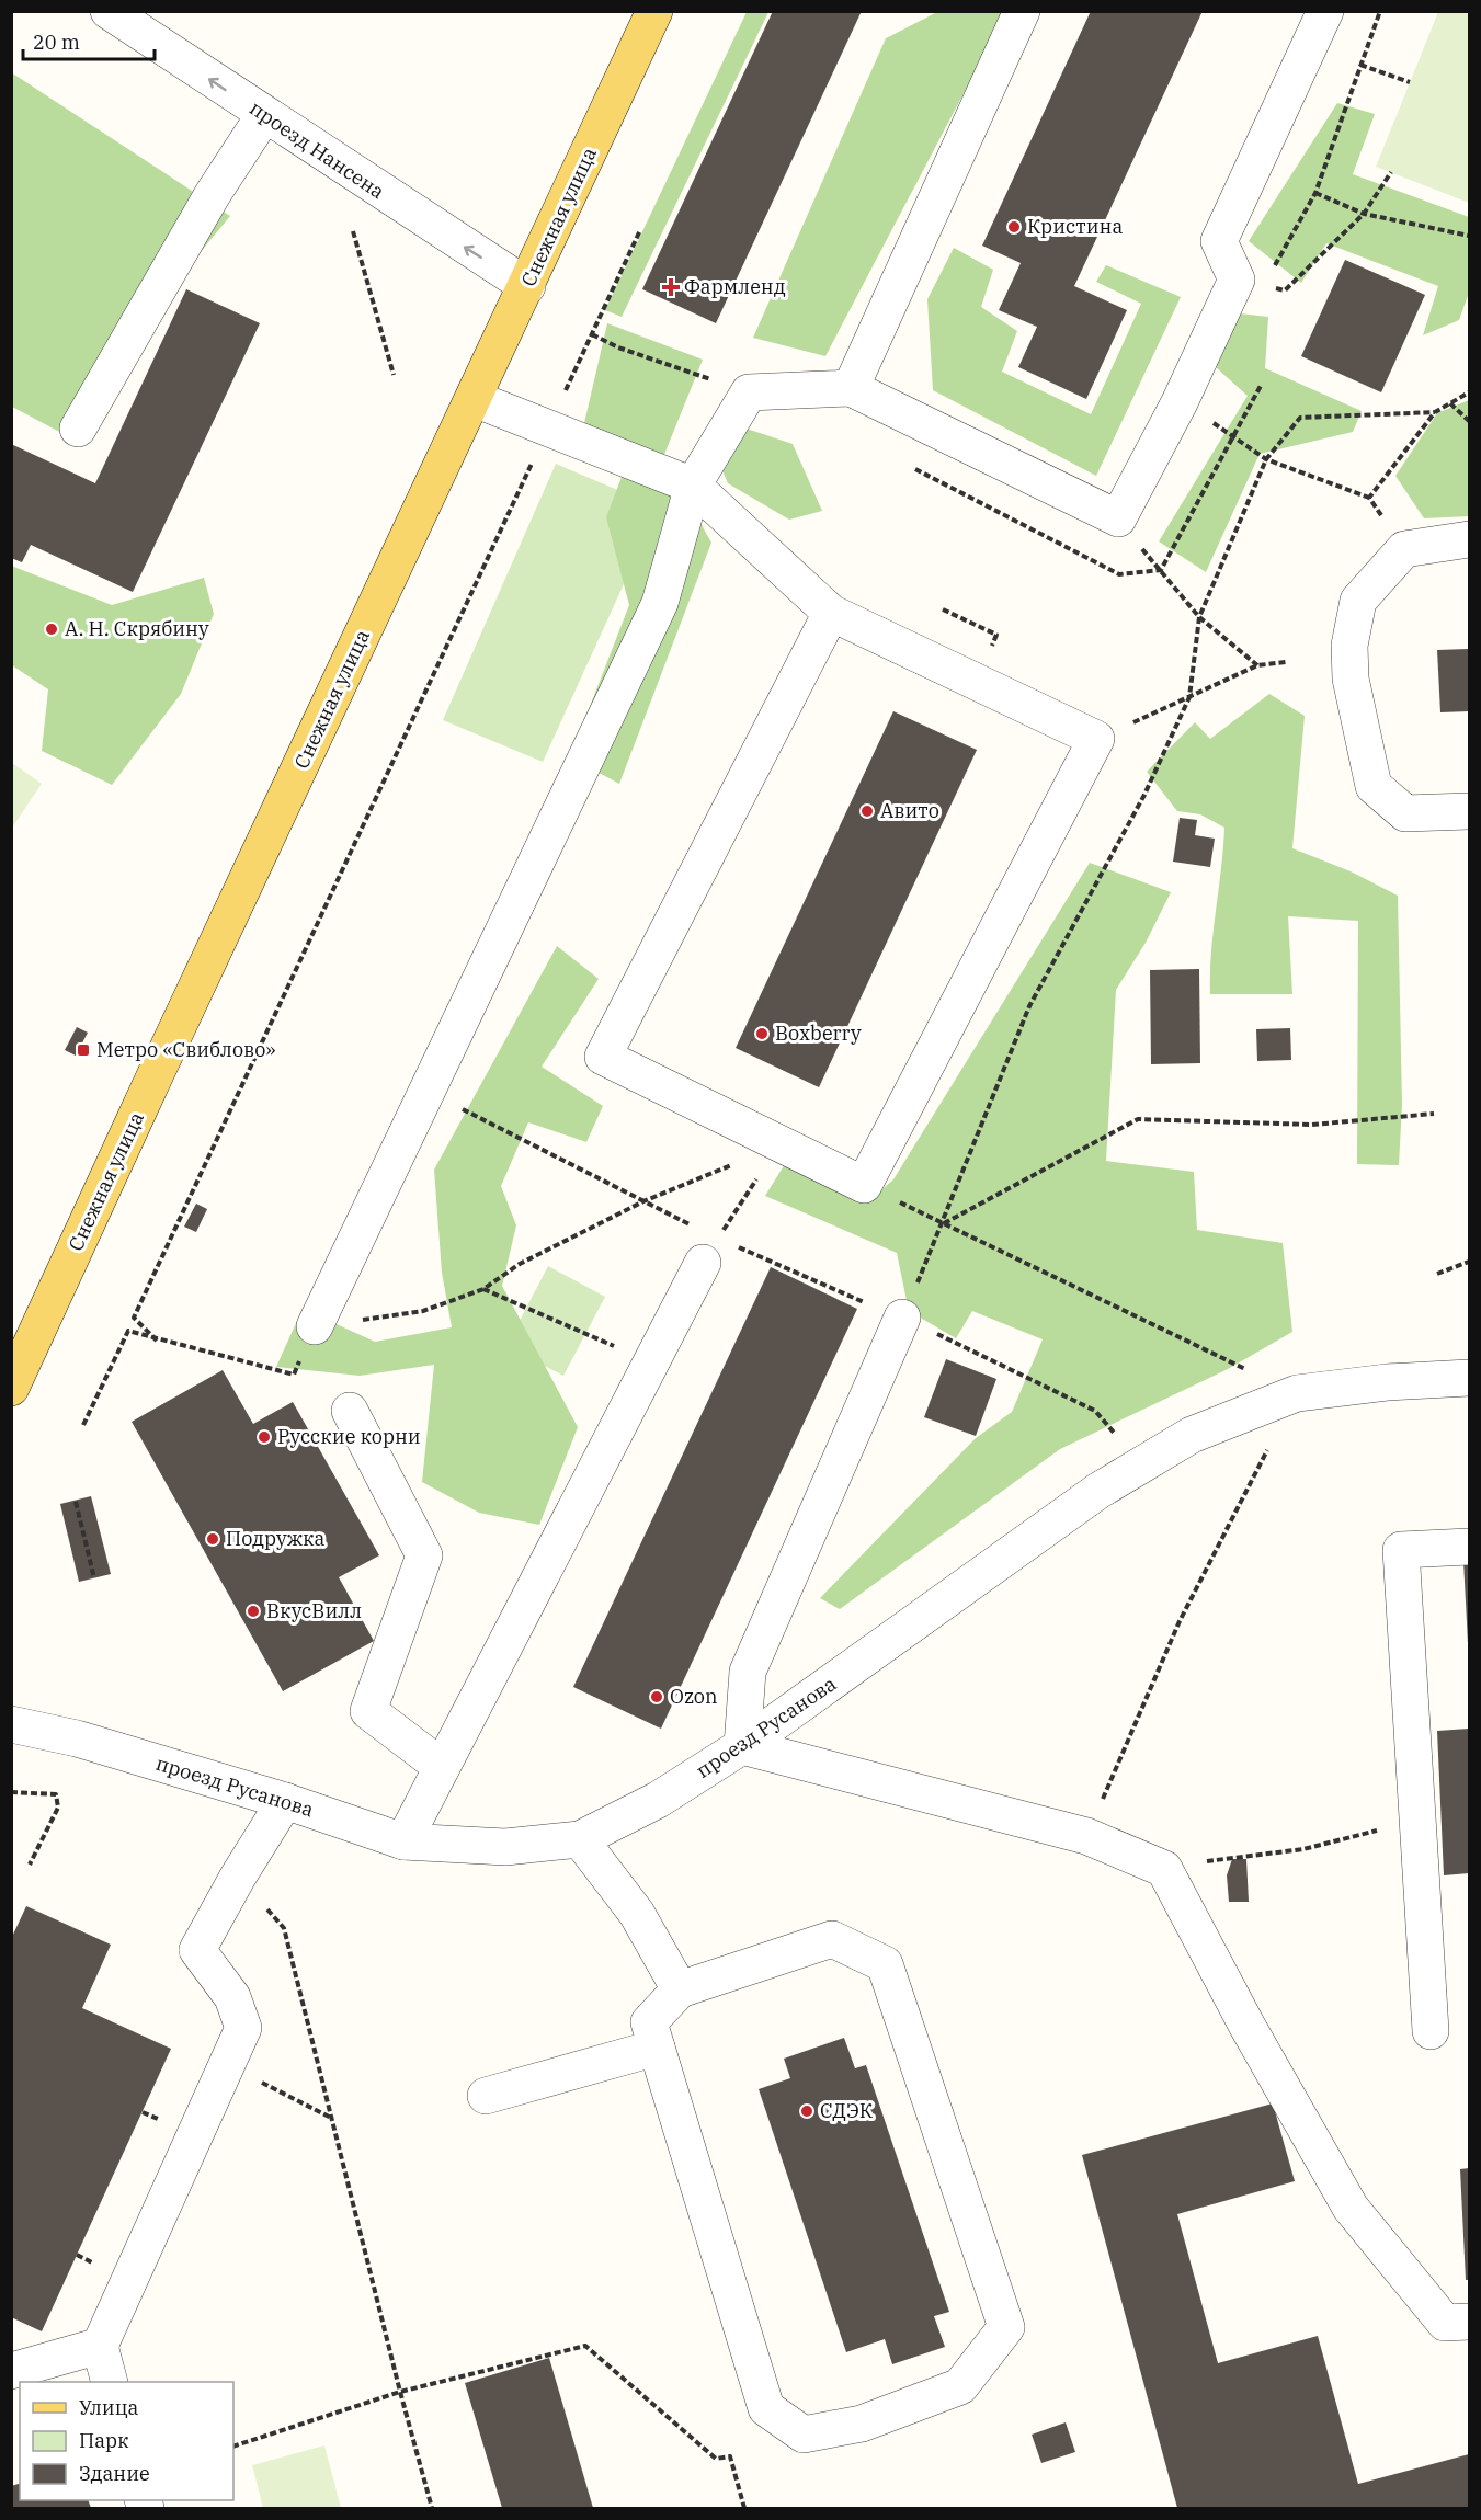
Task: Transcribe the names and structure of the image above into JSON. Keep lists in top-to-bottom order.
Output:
{
  "streets": {
    "main road": ["Снежная улица"],
    "street": ["проезд Нансена", "проезд Русанова"]
  },
  "crossings": [
    ["проезд Нансена", "Снежная улица"]
  ],
  "one_way": ["проезд Нансена"],
  "places": {
    "other": [
      "Кристина",
      "А. Н. Скрябину",
      "Авито",
      "Boxberry",
      "Русские корни",
      "Подружка",
      "ВкусВилл",
      "Ozon",
      "СДЭК"
    ],
    "health": ["Фармленд"],
    "transit": ["Метро «Свиблово»"]
  },
  "legend": ["Улица", "Парк", "Здание"],
  "scale_bar": "20 m"
}
